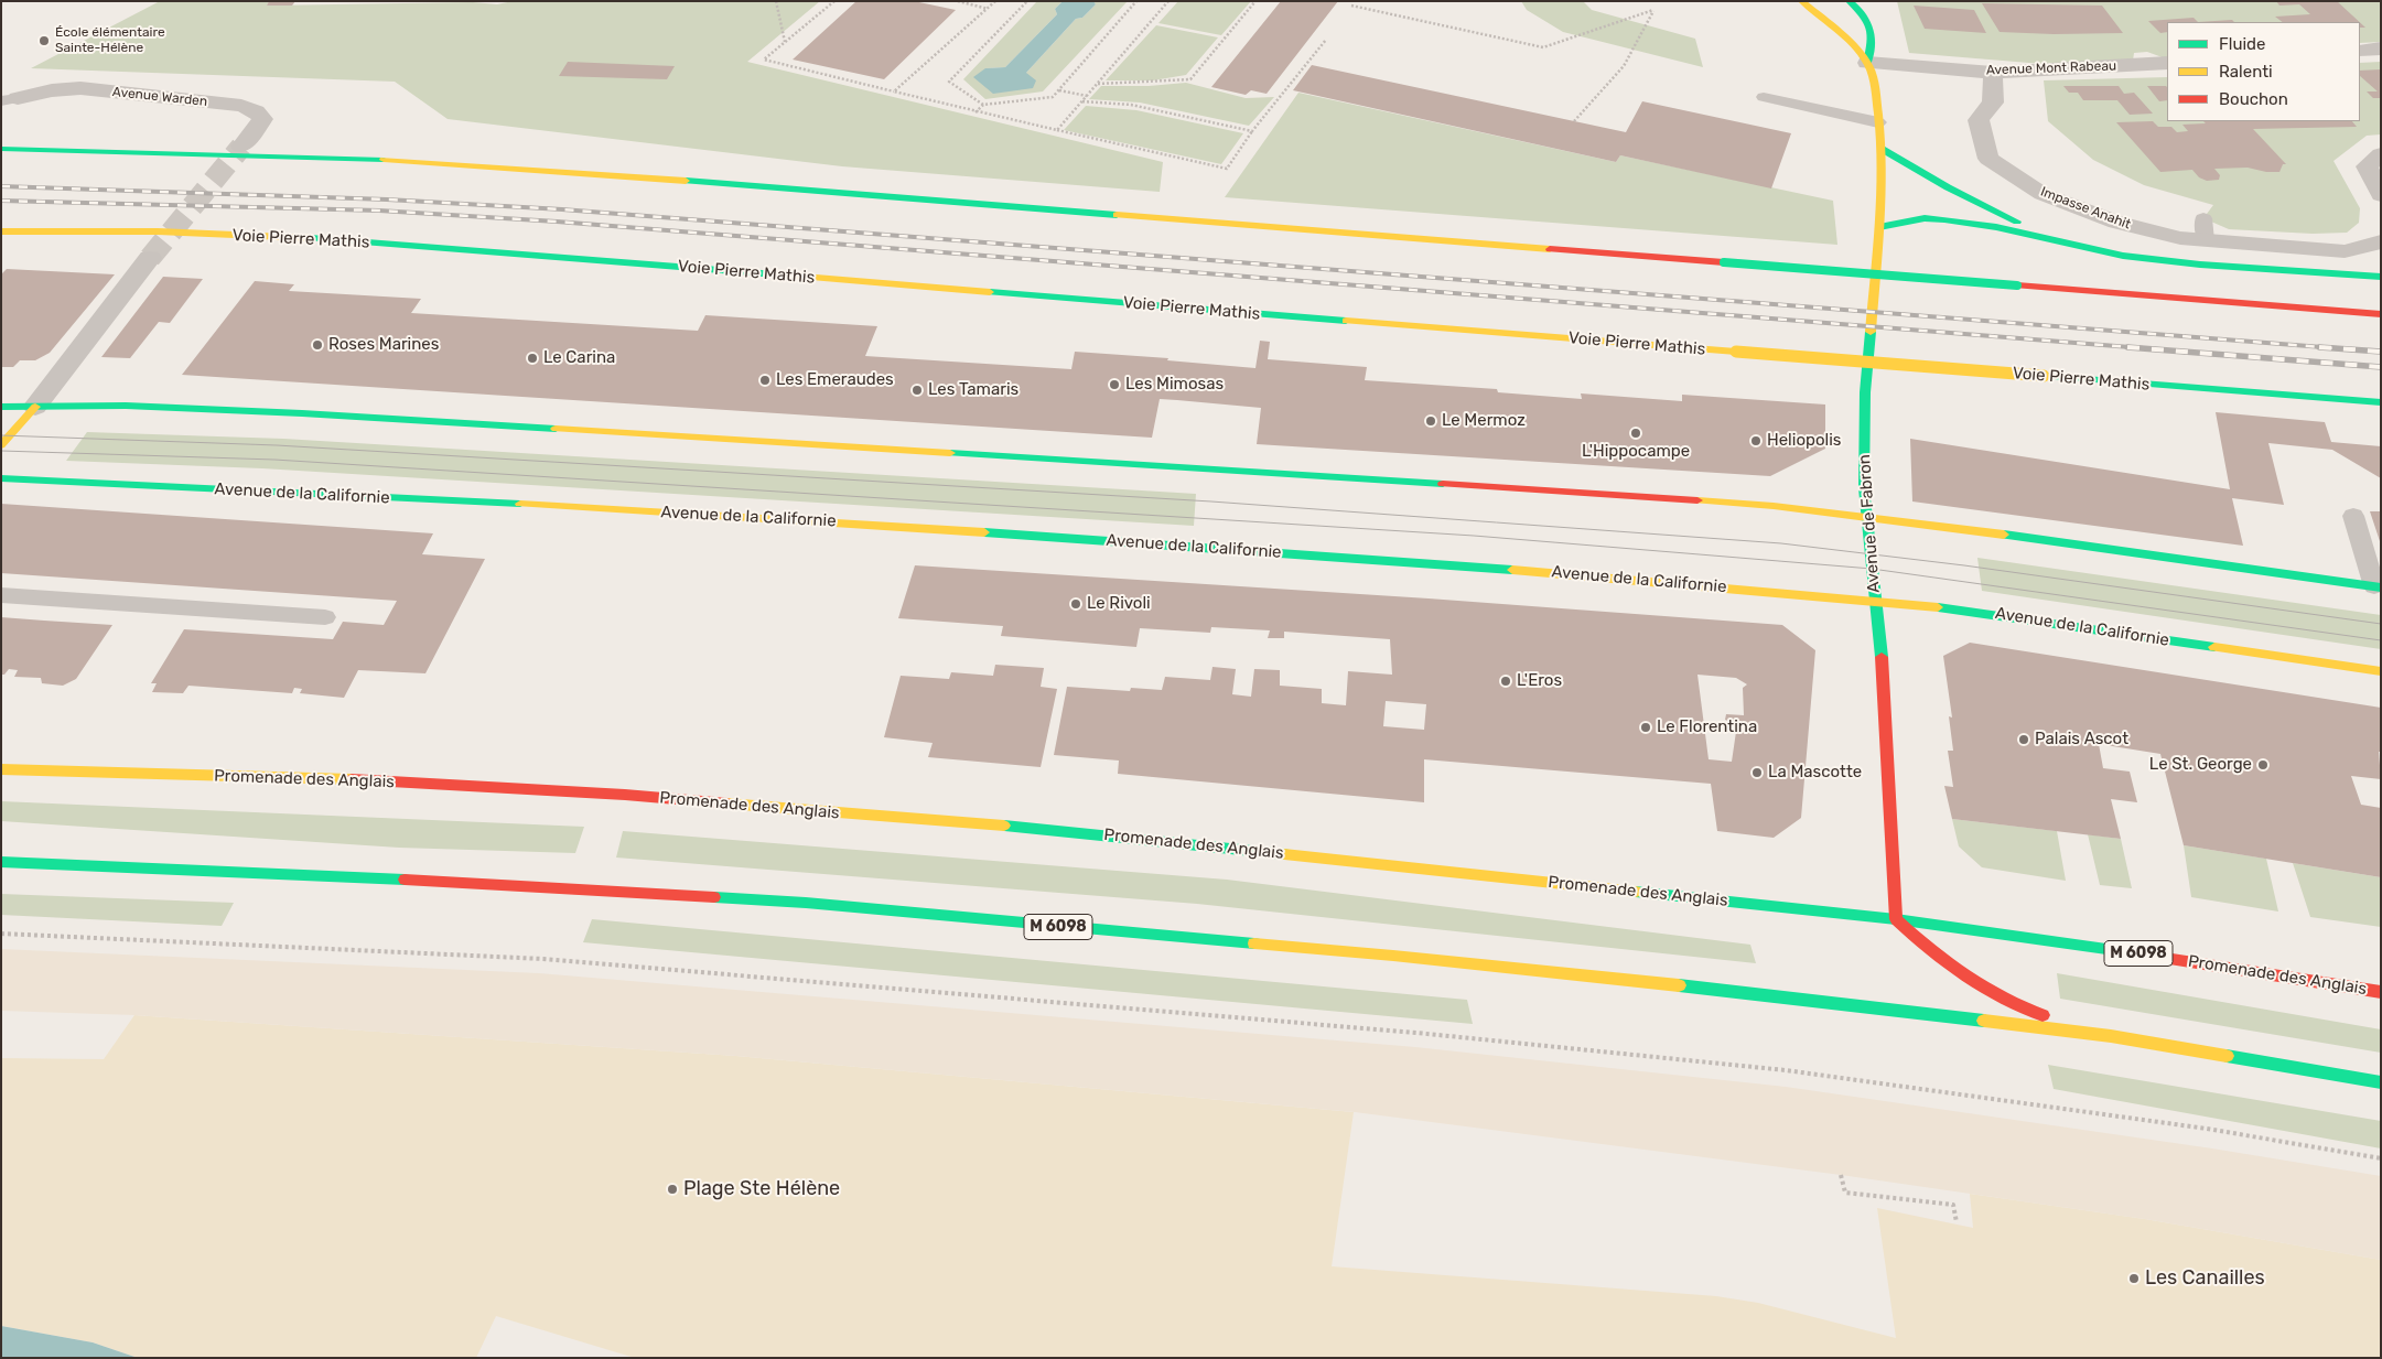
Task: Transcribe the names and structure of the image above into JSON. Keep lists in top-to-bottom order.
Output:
{
  "streets": {
    "main road": [
      "Voie Pierre Mathis",
      "Avenue de la Californie",
      "Avenue de Fabron",
      "Promenade des Anglais",
      "M 6098"
    ],
    "street": ["Avenue Mont Rabeau", "Avenue Warden", "Impasse Anahit"]
  },
  "crossings": [
    ["Avenue Mont Rabeau", "Impasse Anahit"],
    ["Avenue Mont Rabeau", "Avenue de Fabron"],
    ["Avenue de la Californie", "Avenue de Fabron"],
    ["Avenue de Fabron", "Promenade des Anglais"]
  ],
  "places": [
    "École élémentaire Sainte-Hélène",
    "Roses Marines",
    "Le Carina",
    "Les Emeraudes",
    "Les Mimosas",
    "Les Tamaris",
    "Le Mermoz",
    "L'Hippocampe",
    "Heliopolis",
    "Le Rivoli",
    "L'Eros",
    "Le Florentina",
    "Palais Ascot",
    "Le St. George",
    "La Mascotte",
    "Plage Ste Hélène",
    "Les Canailles"
  ],
  "legend": ["Fluide", "Ralenti", "Bouchon"]
}
